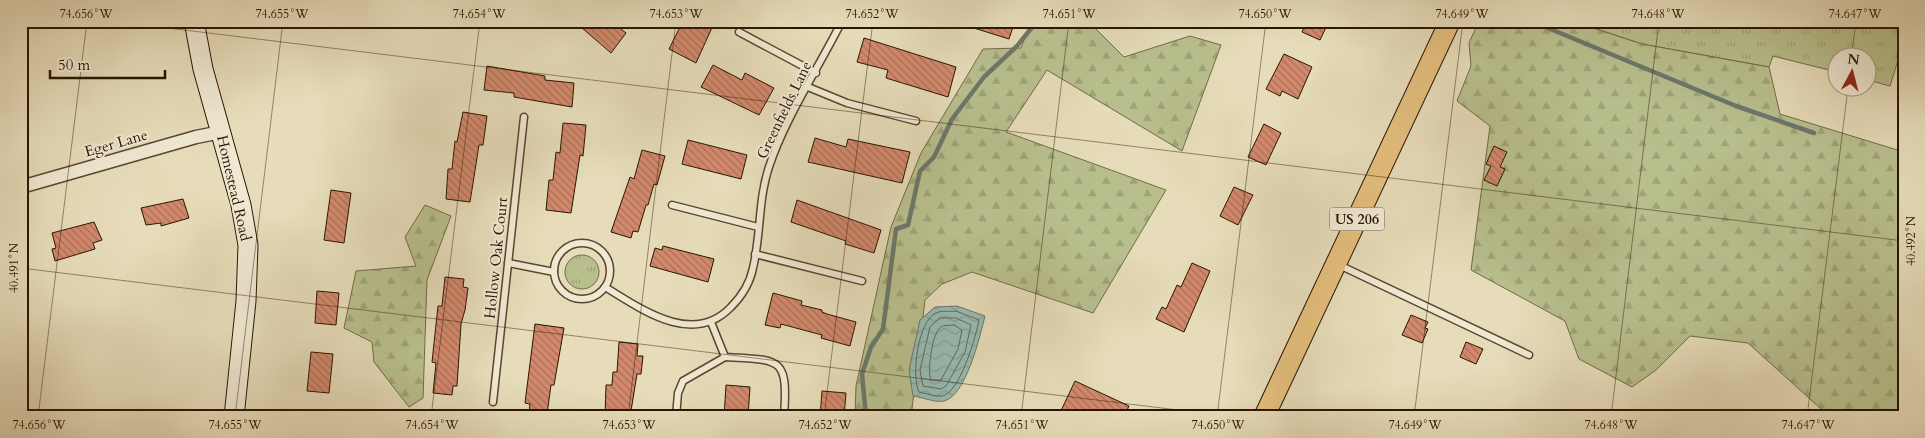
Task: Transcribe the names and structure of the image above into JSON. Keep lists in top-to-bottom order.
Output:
{
  "streets": {
    "main road": ["US 206"],
    "street": ["Eger Lane", "Homestead Road"],
    "lane": ["Greenfields Lane", "Hollow Oak Court"]
  },
  "crossings": [
    ["Eger Lane", "Homestead Road"]
  ],
  "scale_bar": "50 m",
  "north": "top",
  "coordinates": [
    "74.656°W",
    "74.655°W",
    "74.654°W",
    "74.653°W",
    "74.652°W",
    "74.651°W",
    "74.650°W",
    "74.649°W",
    "74.648°W",
    "74.647°W",
    "40.492°N",
    "40.491°N"
  ]
}
